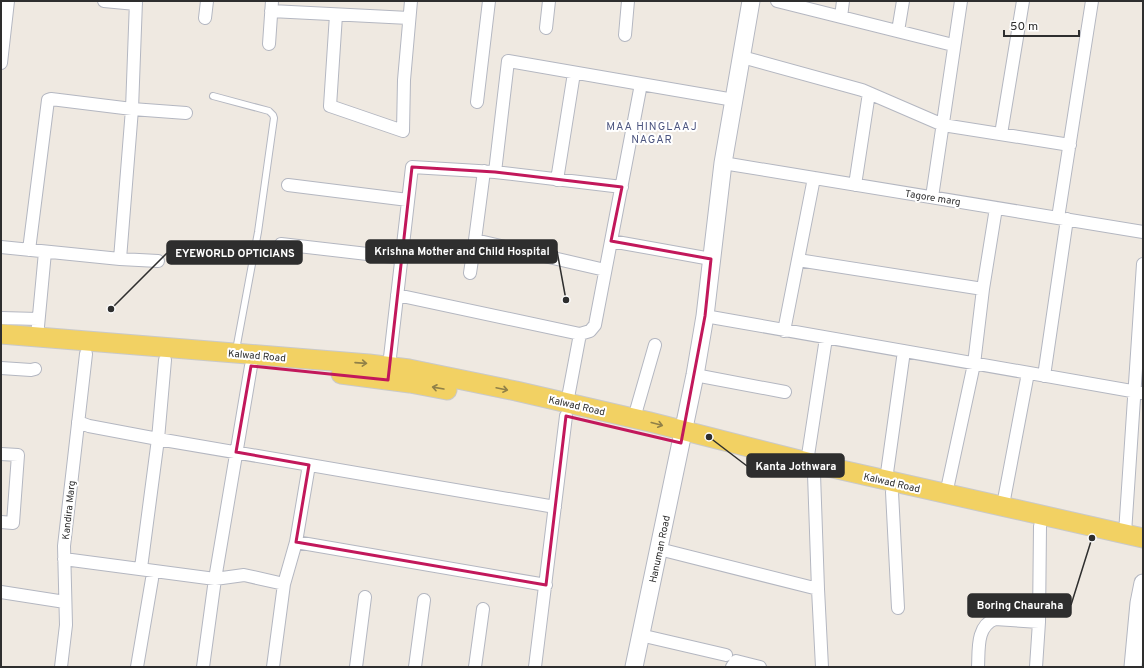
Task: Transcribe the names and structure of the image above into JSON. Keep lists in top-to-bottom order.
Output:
{
  "streets": {
    "main road": ["Kalwad Road"],
    "street": ["Tagore marg", "Kandira Marg", "Hanuman Road"]
  },
  "crossings": [
    ["Tagore marg", "Hanuman Road"],
    ["Kalwad Road", "Kandira Marg"],
    ["Kalwad Road", "Hanuman Road"]
  ],
  "districts": ["MAA HINGLAAJ NAGAR"],
  "places": [
    "Krishna Mother and Child Hospital",
    "EYEWORLD OPTICIANS",
    "Kanta Jothwara",
    "Boring Chauraha"
  ],
  "scale_bar": "50 m"
}
